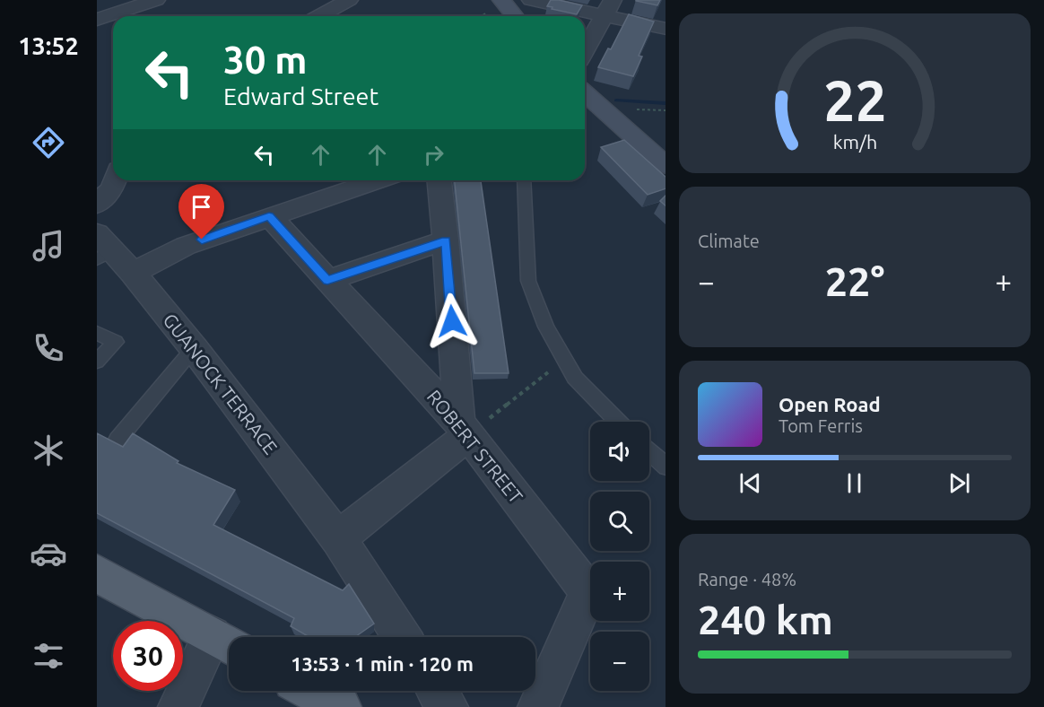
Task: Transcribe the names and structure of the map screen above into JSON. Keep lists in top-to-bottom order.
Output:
{
  "streets": {
    "street": ["GUANOCK TERRACE", "ROBERT STREET"]
  },
  "page": {
    "tabs": "13:52",
    "turn": ["30 m", "Edward Street"],
    "tile": [
      "Climate",
      ["Range · 48%", "240 km"]
    ],
    "heat": ["−", "22°", "+"],
    "song": ["Open Road", "Tom Ferris"],
    "map_buttons": ["+", "−"],
    "limit": "30",
    "trip": "13:53 · 1 min · 120 m",
    "gauge": ["22", "km/h"]
  }
}
